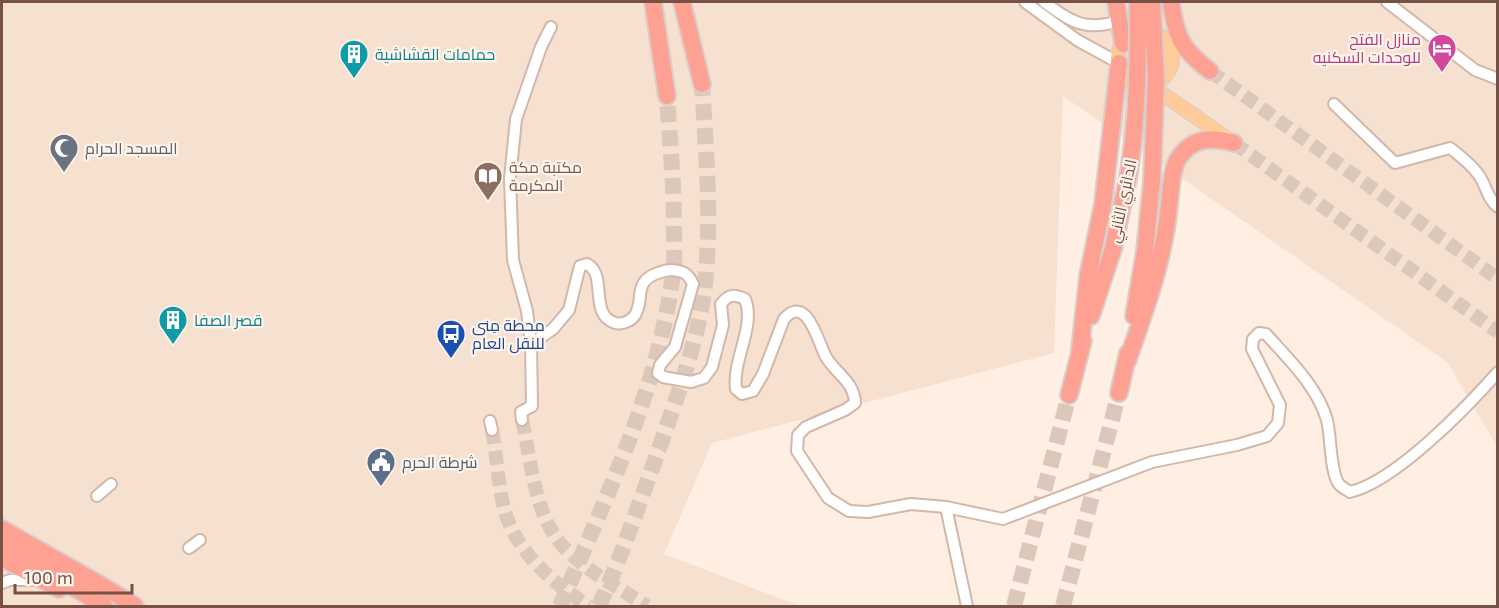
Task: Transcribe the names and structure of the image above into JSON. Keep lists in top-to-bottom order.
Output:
{
  "streets": {
    "highway": ["الدائري الثاني"]
  },
  "places": {
    "hotel": ["منازل الفتح للوحدات السكنيه"],
    "building": ["حمامات القشاشية", "قصر الصفا"],
    "mosque": ["المسجد الحرام"],
    "library": ["مكتبة مكة المكرمة"],
    "bus stop": ["محطة مِنى للنقل العام"],
    "public building": ["شرطة الحرم"]
  },
  "scale_bar": "100 m"
}
